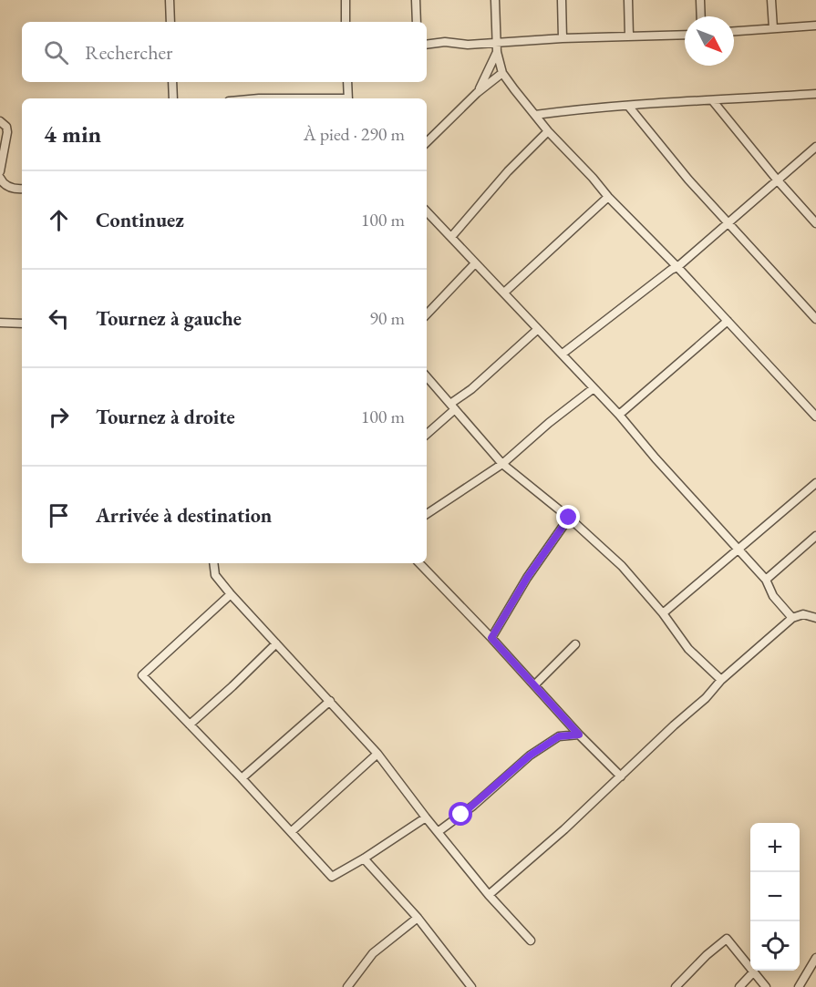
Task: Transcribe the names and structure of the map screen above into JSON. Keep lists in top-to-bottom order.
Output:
{
  "north": "bottom right",
  "page": {
    "search": "Rechercher",
    "heading": ["4 min", "À pied · 290 m"],
    "list": [
      ["Continuez", "100 m"],
      ["Tournez à gauche", "90 m"],
      ["Tournez à droite", "100 m"],
      "Arrivée à destination"
    ],
    "map_buttons": ["+", "−"]
  }
}
